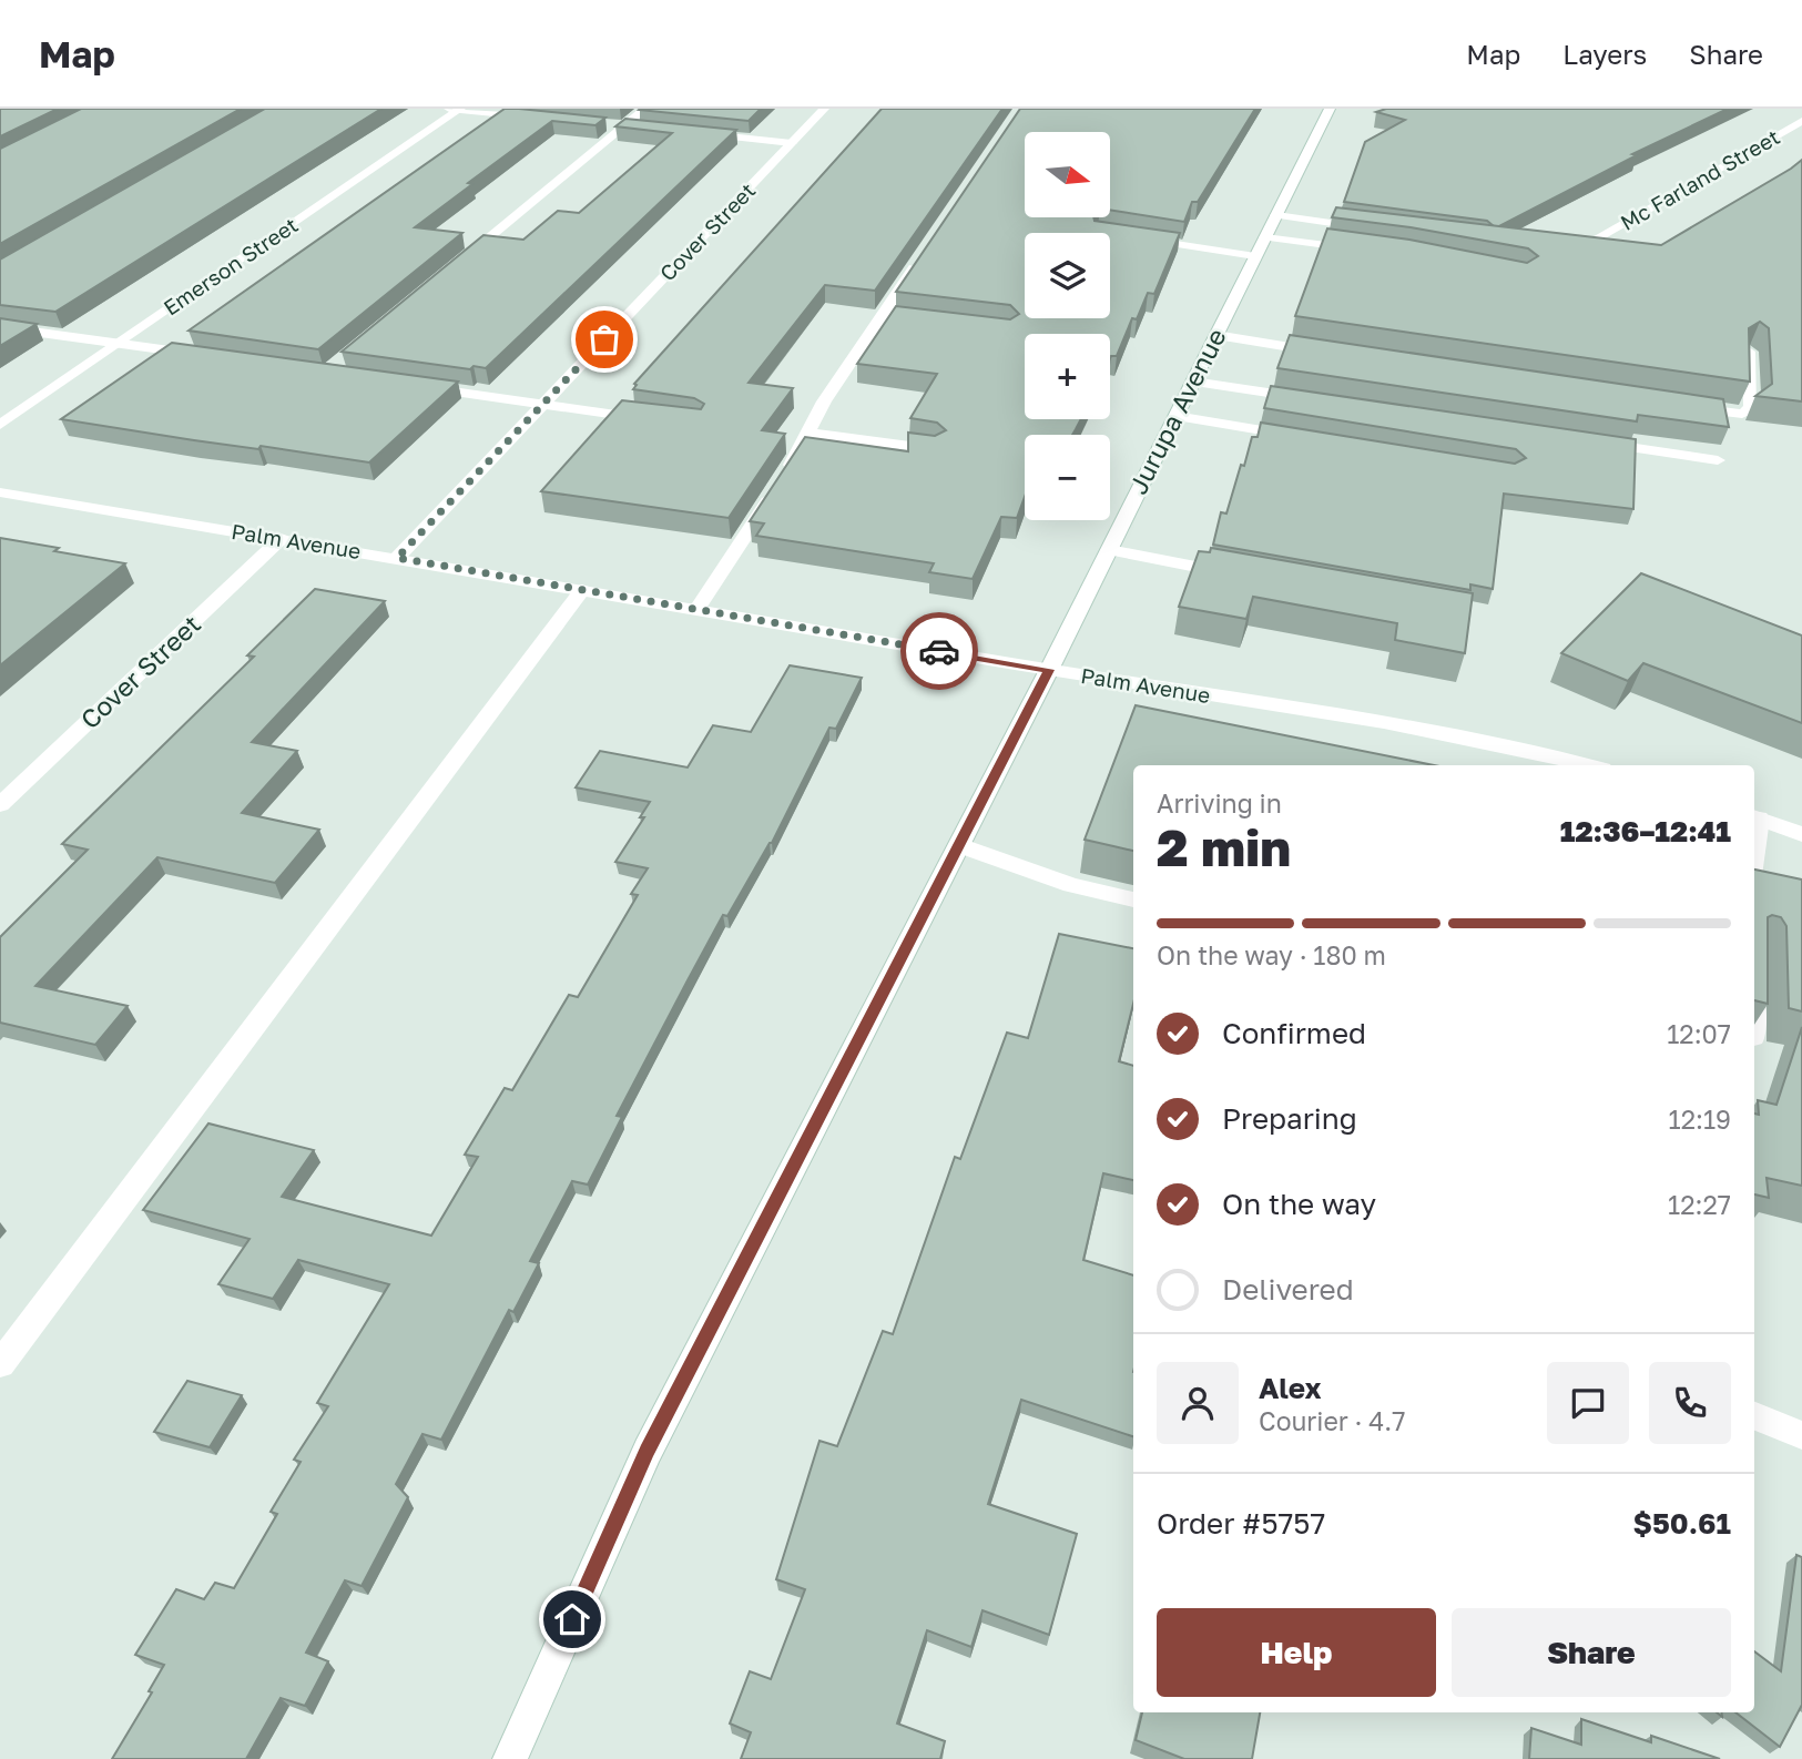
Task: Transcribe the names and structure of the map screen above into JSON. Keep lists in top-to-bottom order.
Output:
{
  "streets": {
    "street": [
      "Mc Farland Street",
      "Cover Street",
      "Emerson Street",
      "Jurupa Avenue",
      "Palm Avenue"
    ]
  },
  "crossings": [
    ["Cover Street", "Palm Avenue"],
    ["Jurupa Avenue", "Palm Avenue"]
  ],
  "north": "right",
  "page": {
    "header": "Map",
    "nav": ["Map", "Layers", "Share"],
    "map_buttons": ["+", "−"],
    "heading": ["2 min", "Arriving in", "12:36–12:41"],
    "panel": [
      "Alex",
      "Courier · 4.7",
      "Order #5757",
      "$50.61"
    ],
    "bar": "On the way · 180 m",
    "list": [
      ["Confirmed", "12:07"],
      ["Preparing", "12:19"],
      ["On the way", "12:27"],
      "Delivered"
    ],
    "buttons": ["Help", "Share"]
  }
}
